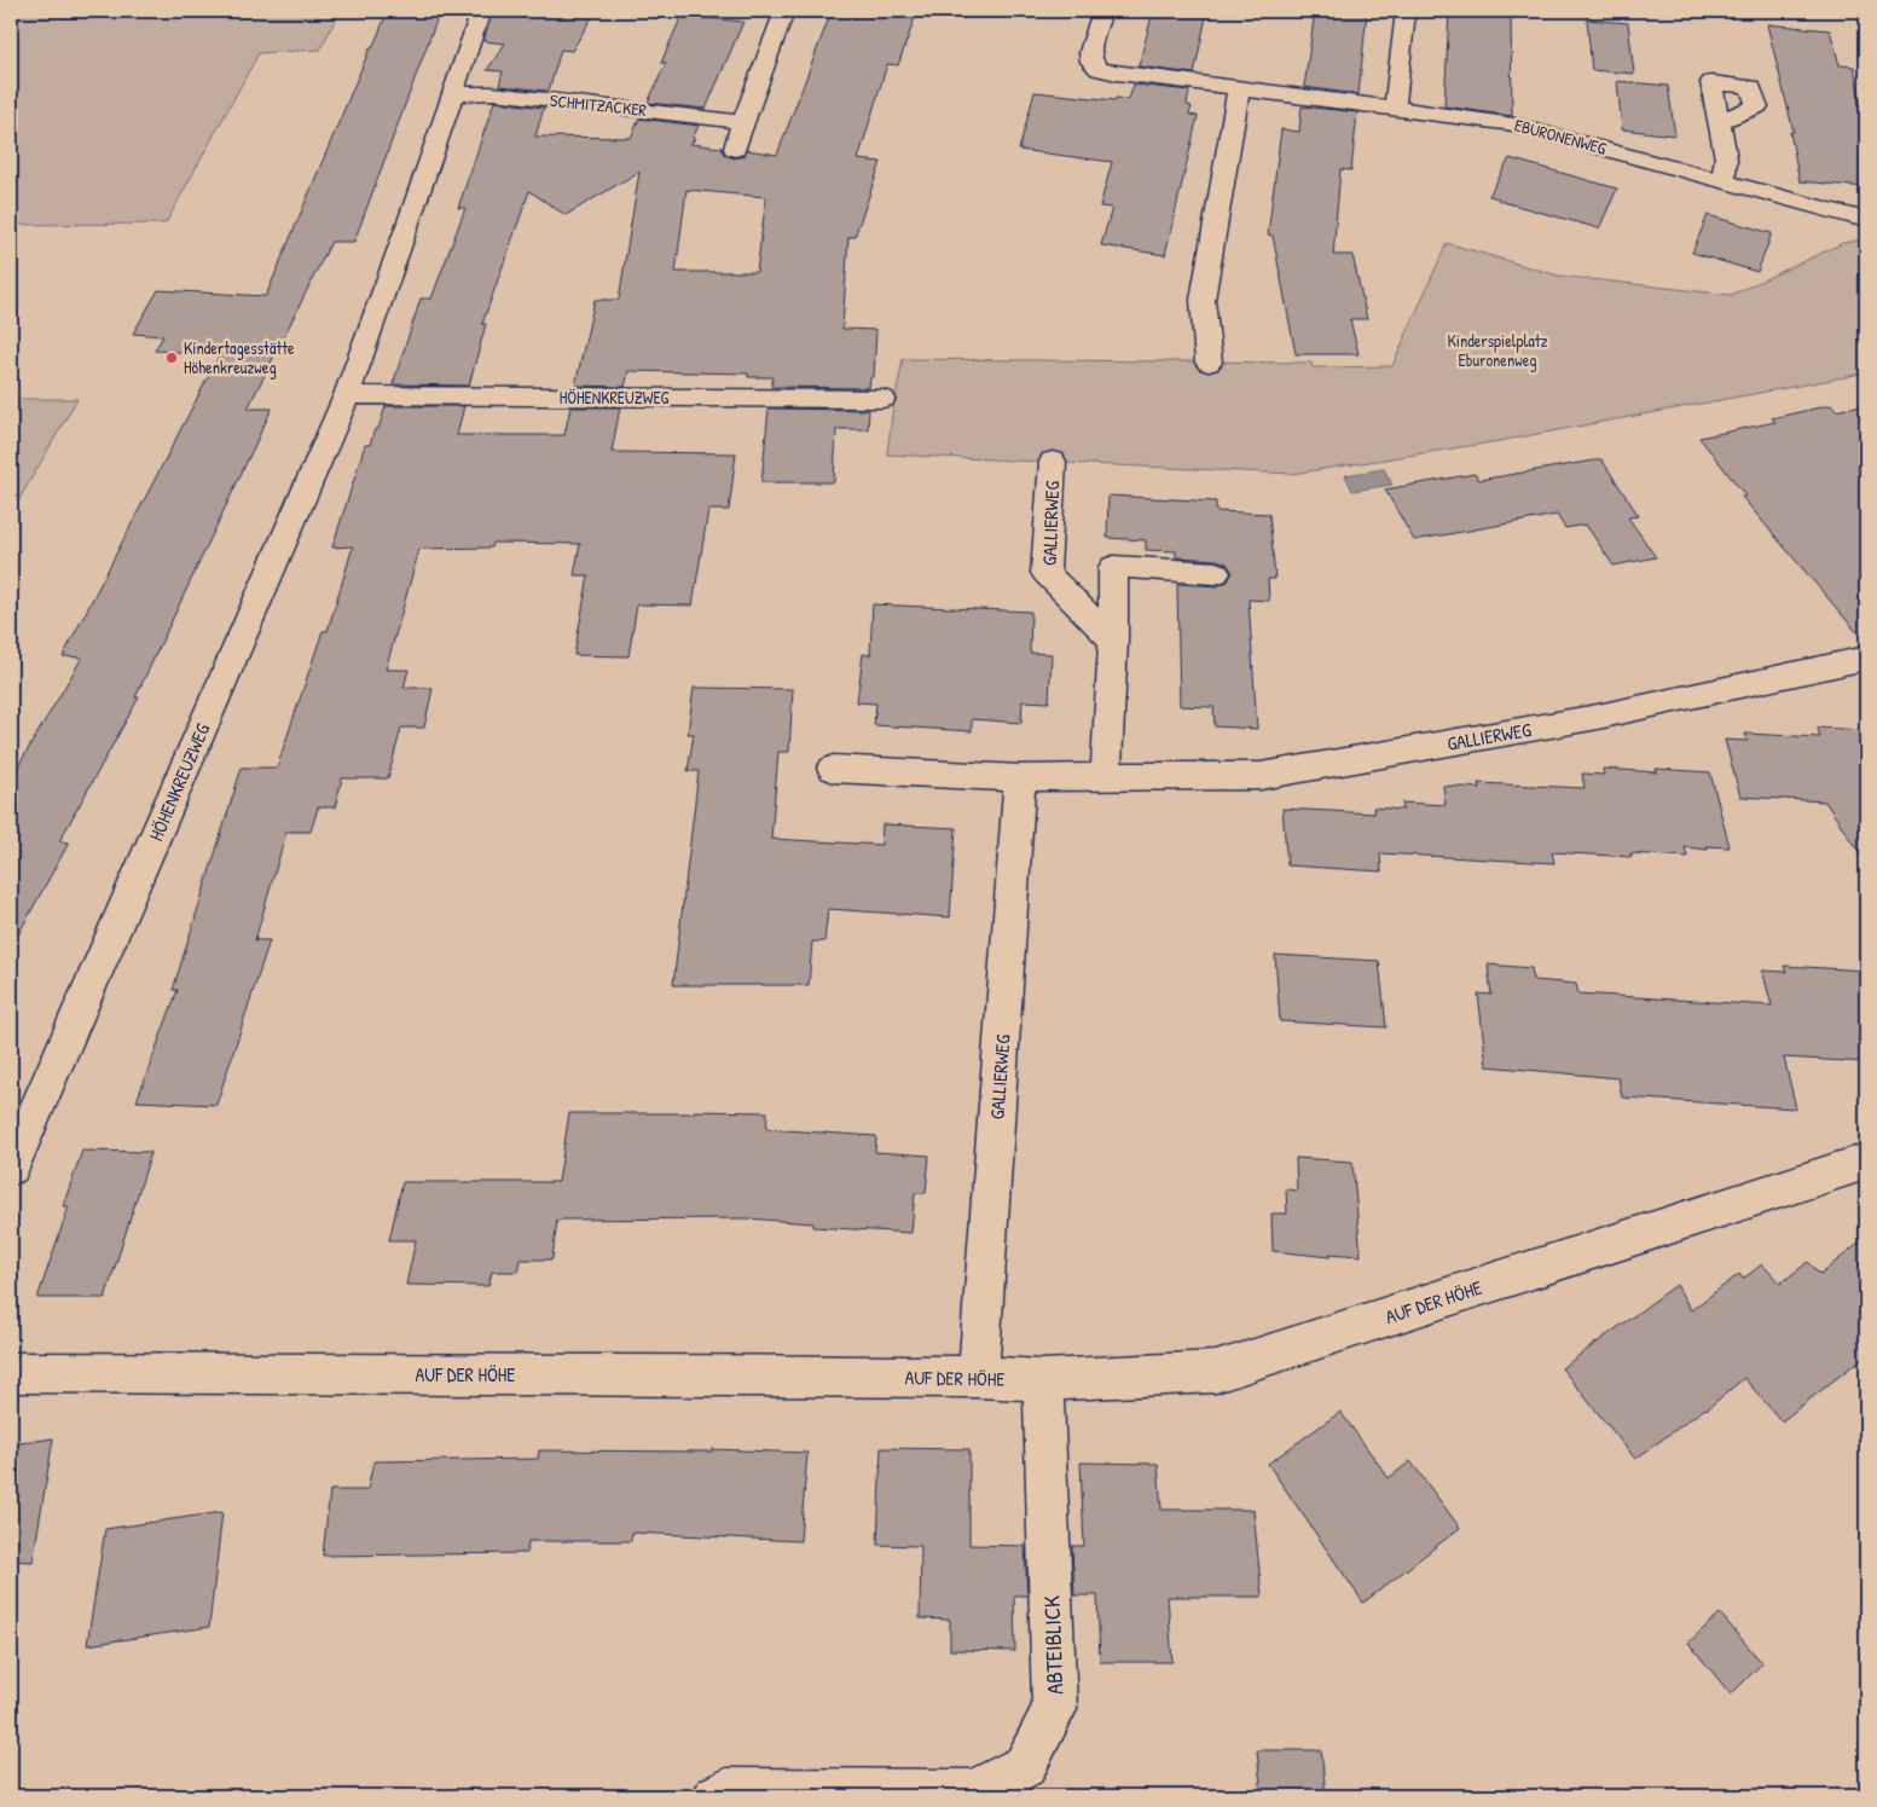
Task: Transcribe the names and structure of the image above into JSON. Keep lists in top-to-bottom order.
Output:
{
  "streets": {
    "street": [
      "SCHMITZACKER",
      "EBURONENWEG",
      "HÖHENKREUZWEG",
      "GALLIERWEG",
      "AUF DER HÖHE",
      "ABTEIBLICK"
    ]
  },
  "crossings": [
    ["SCHMITZACKER", "HÖHENKREUZWEG"],
    ["GALLIERWEG", "AUF DER HÖHE"],
    ["AUF DER HÖHE", "ABTEIBLICK"]
  ],
  "parks": ["Kinderspielplatz Eburonenweg"],
  "places": ["Kindertagesstätte Höhenkreuzweg"]
}
